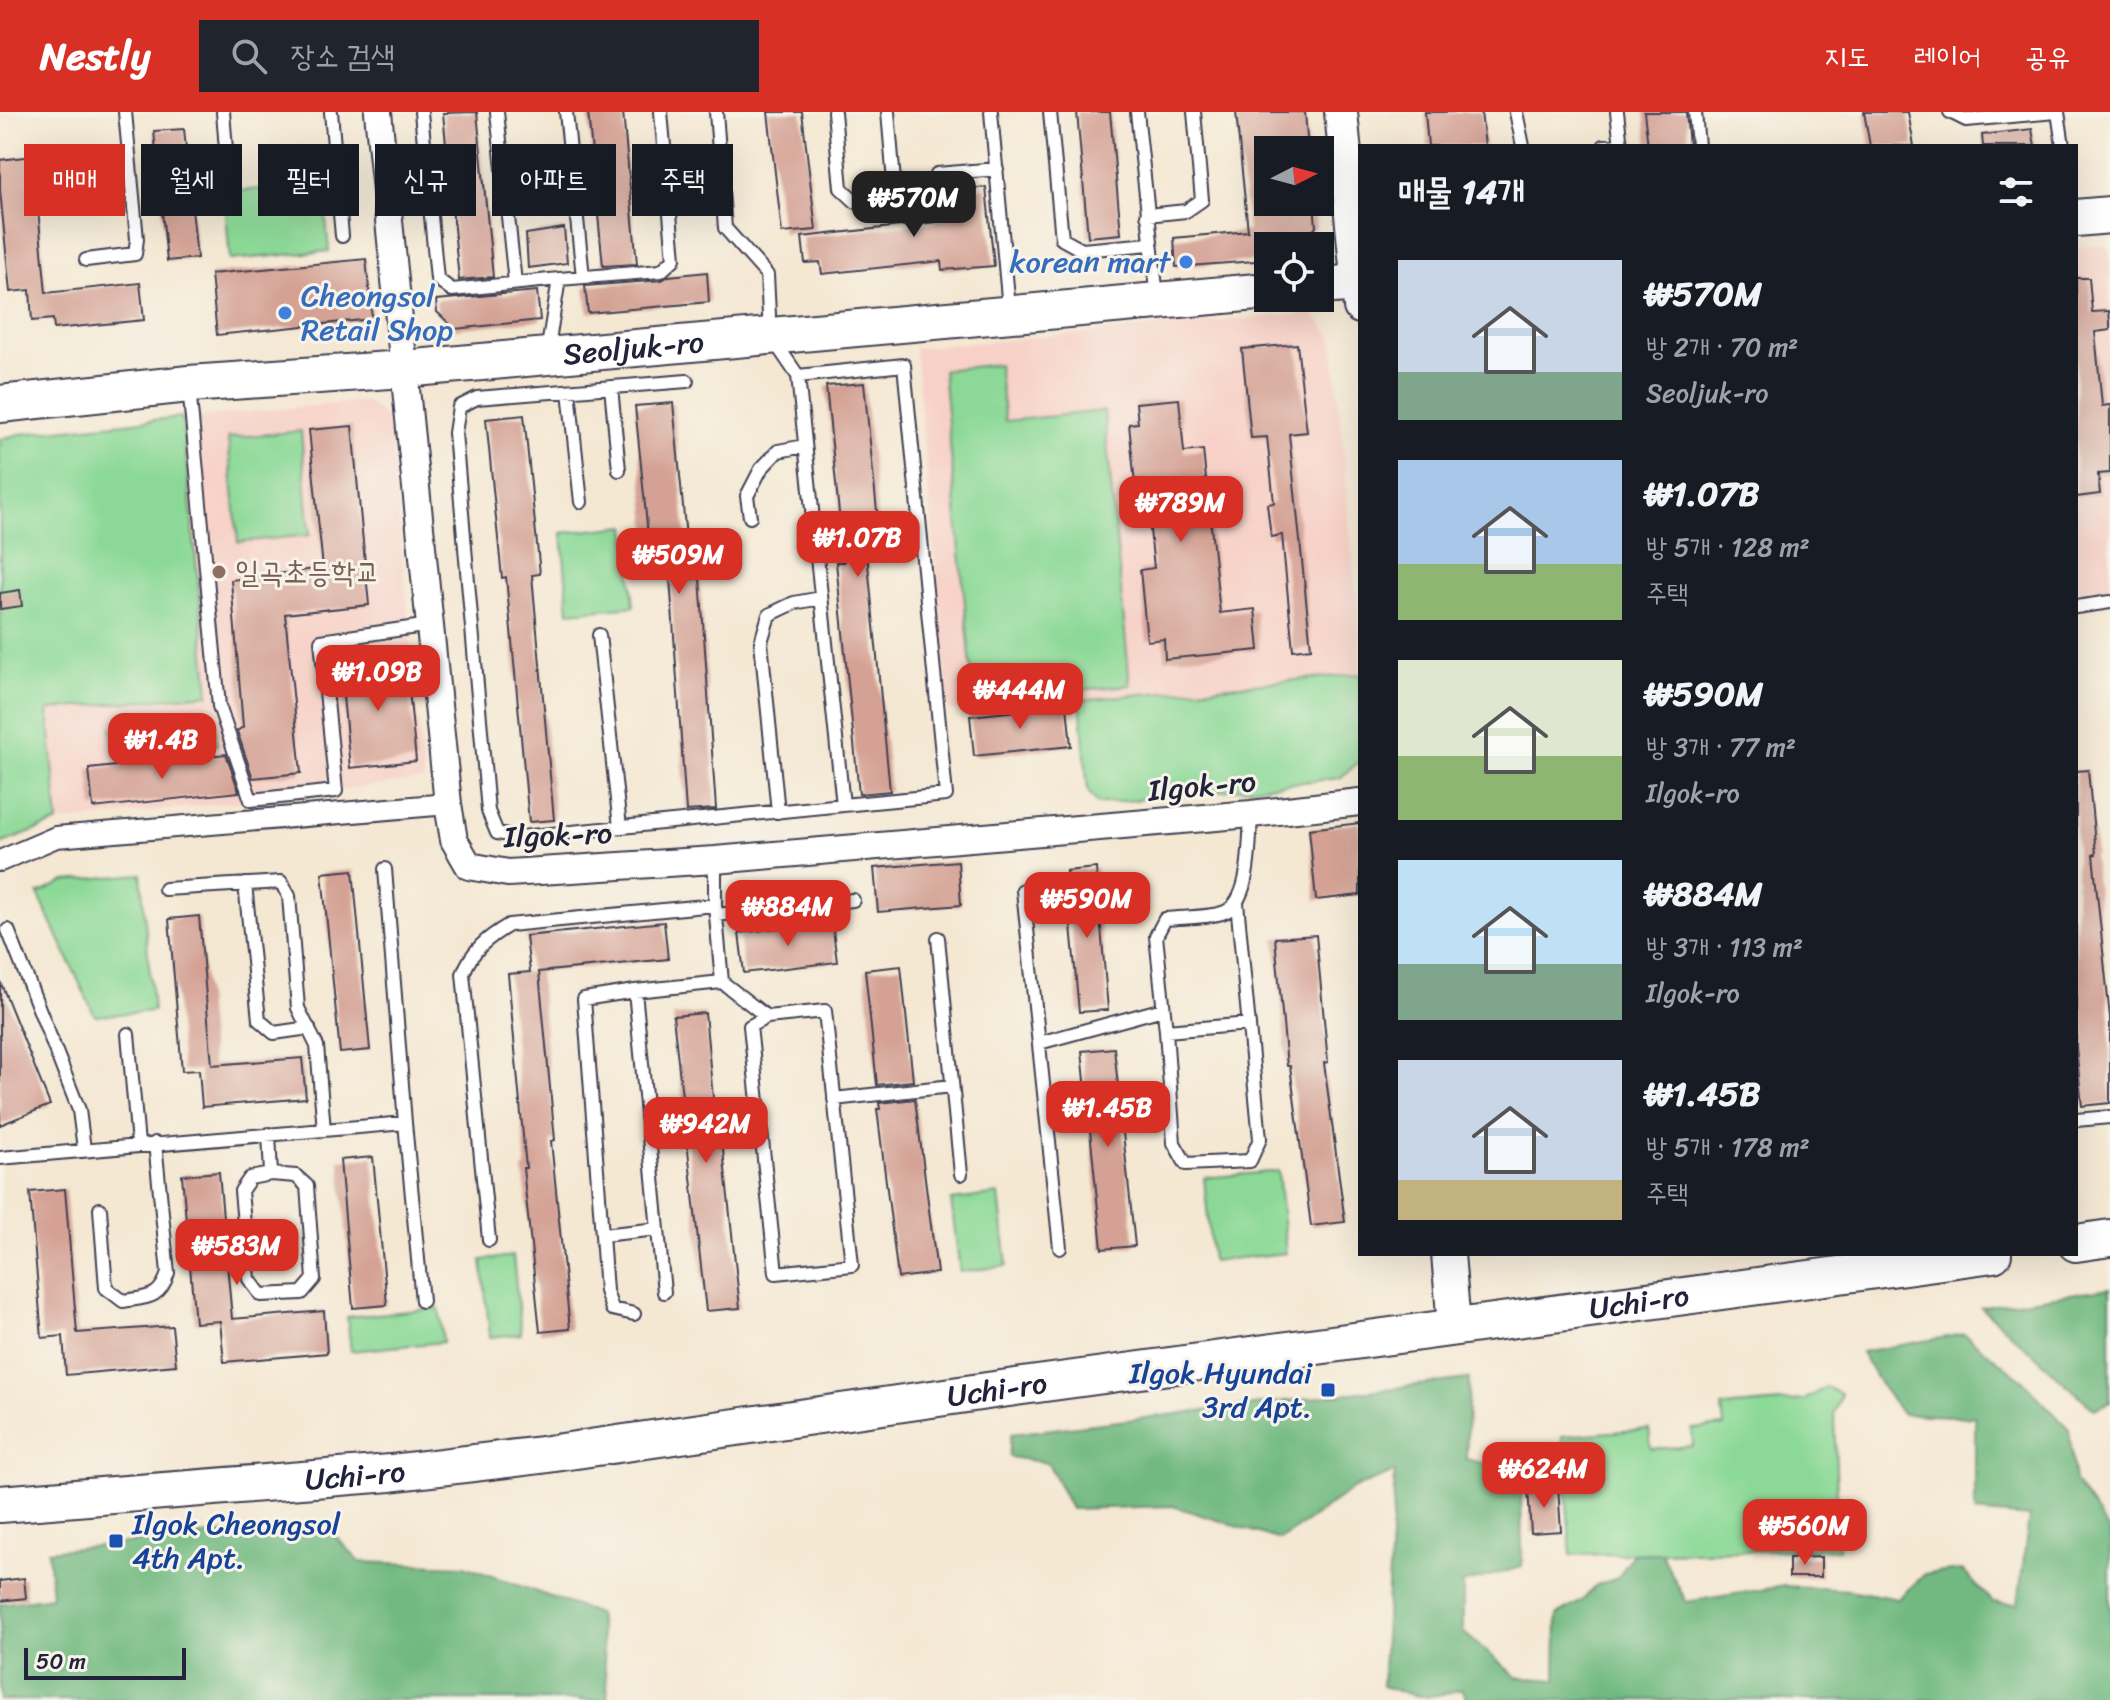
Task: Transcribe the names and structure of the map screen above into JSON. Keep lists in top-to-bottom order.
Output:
{
  "streets": {
    "main road": ["Seoljuk-ro", "Uchi-ro"],
    "street": ["Ilgok-ro"]
  },
  "crossings": [
    ["Seoljuk-ro", "Ilgok-ro"]
  ],
  "places": {
    "other": ["korean mart", "Cheongsol Retail Shop", "일곡초등학교"],
    "transit": ["Ilgok Hyundai 3rd Apt.", "Ilgok Cheongsol 4th Apt."]
  },
  "scale_bar": "50 m",
  "north": "right",
  "page": {
    "header": "Nestly",
    "search": "장소 검색",
    "nav": ["지도", "레이어", "공유"],
    "chip": [
      "매매",
      "월세",
      "필터",
      "신규",
      "아파트",
      "주택"
    ],
    "heading": "매물 14개",
    "price": [
      "₩570M",
      "₩789M",
      "₩1.07B",
      "₩509M",
      "₩1.09B",
      "₩444M",
      "₩1.4B",
      "₩590M",
      "₩884M",
      "₩1.45B",
      "₩942M",
      "₩583M",
      "₩624M",
      "₩560M"
    ],
    "list": [
      {
        "name": "₩570M",
        "note": "방 2개 · 70 m² · Seoljuk-ro"
      },
      {
        "name": "₩1.07B",
        "note": "방 5개 · 128 m² · 주택"
      },
      {
        "name": "₩590M",
        "note": "방 3개 · 77 m² · Ilgok-ro"
      },
      {
        "name": "₩884M",
        "note": "방 3개 · 113 m² · Ilgok-ro"
      },
      {
        "name": "₩1.45B",
        "note": "방 5개 · 178 m² · 주택"
      }
    ],
    "scale": "50 m"
  }
}
